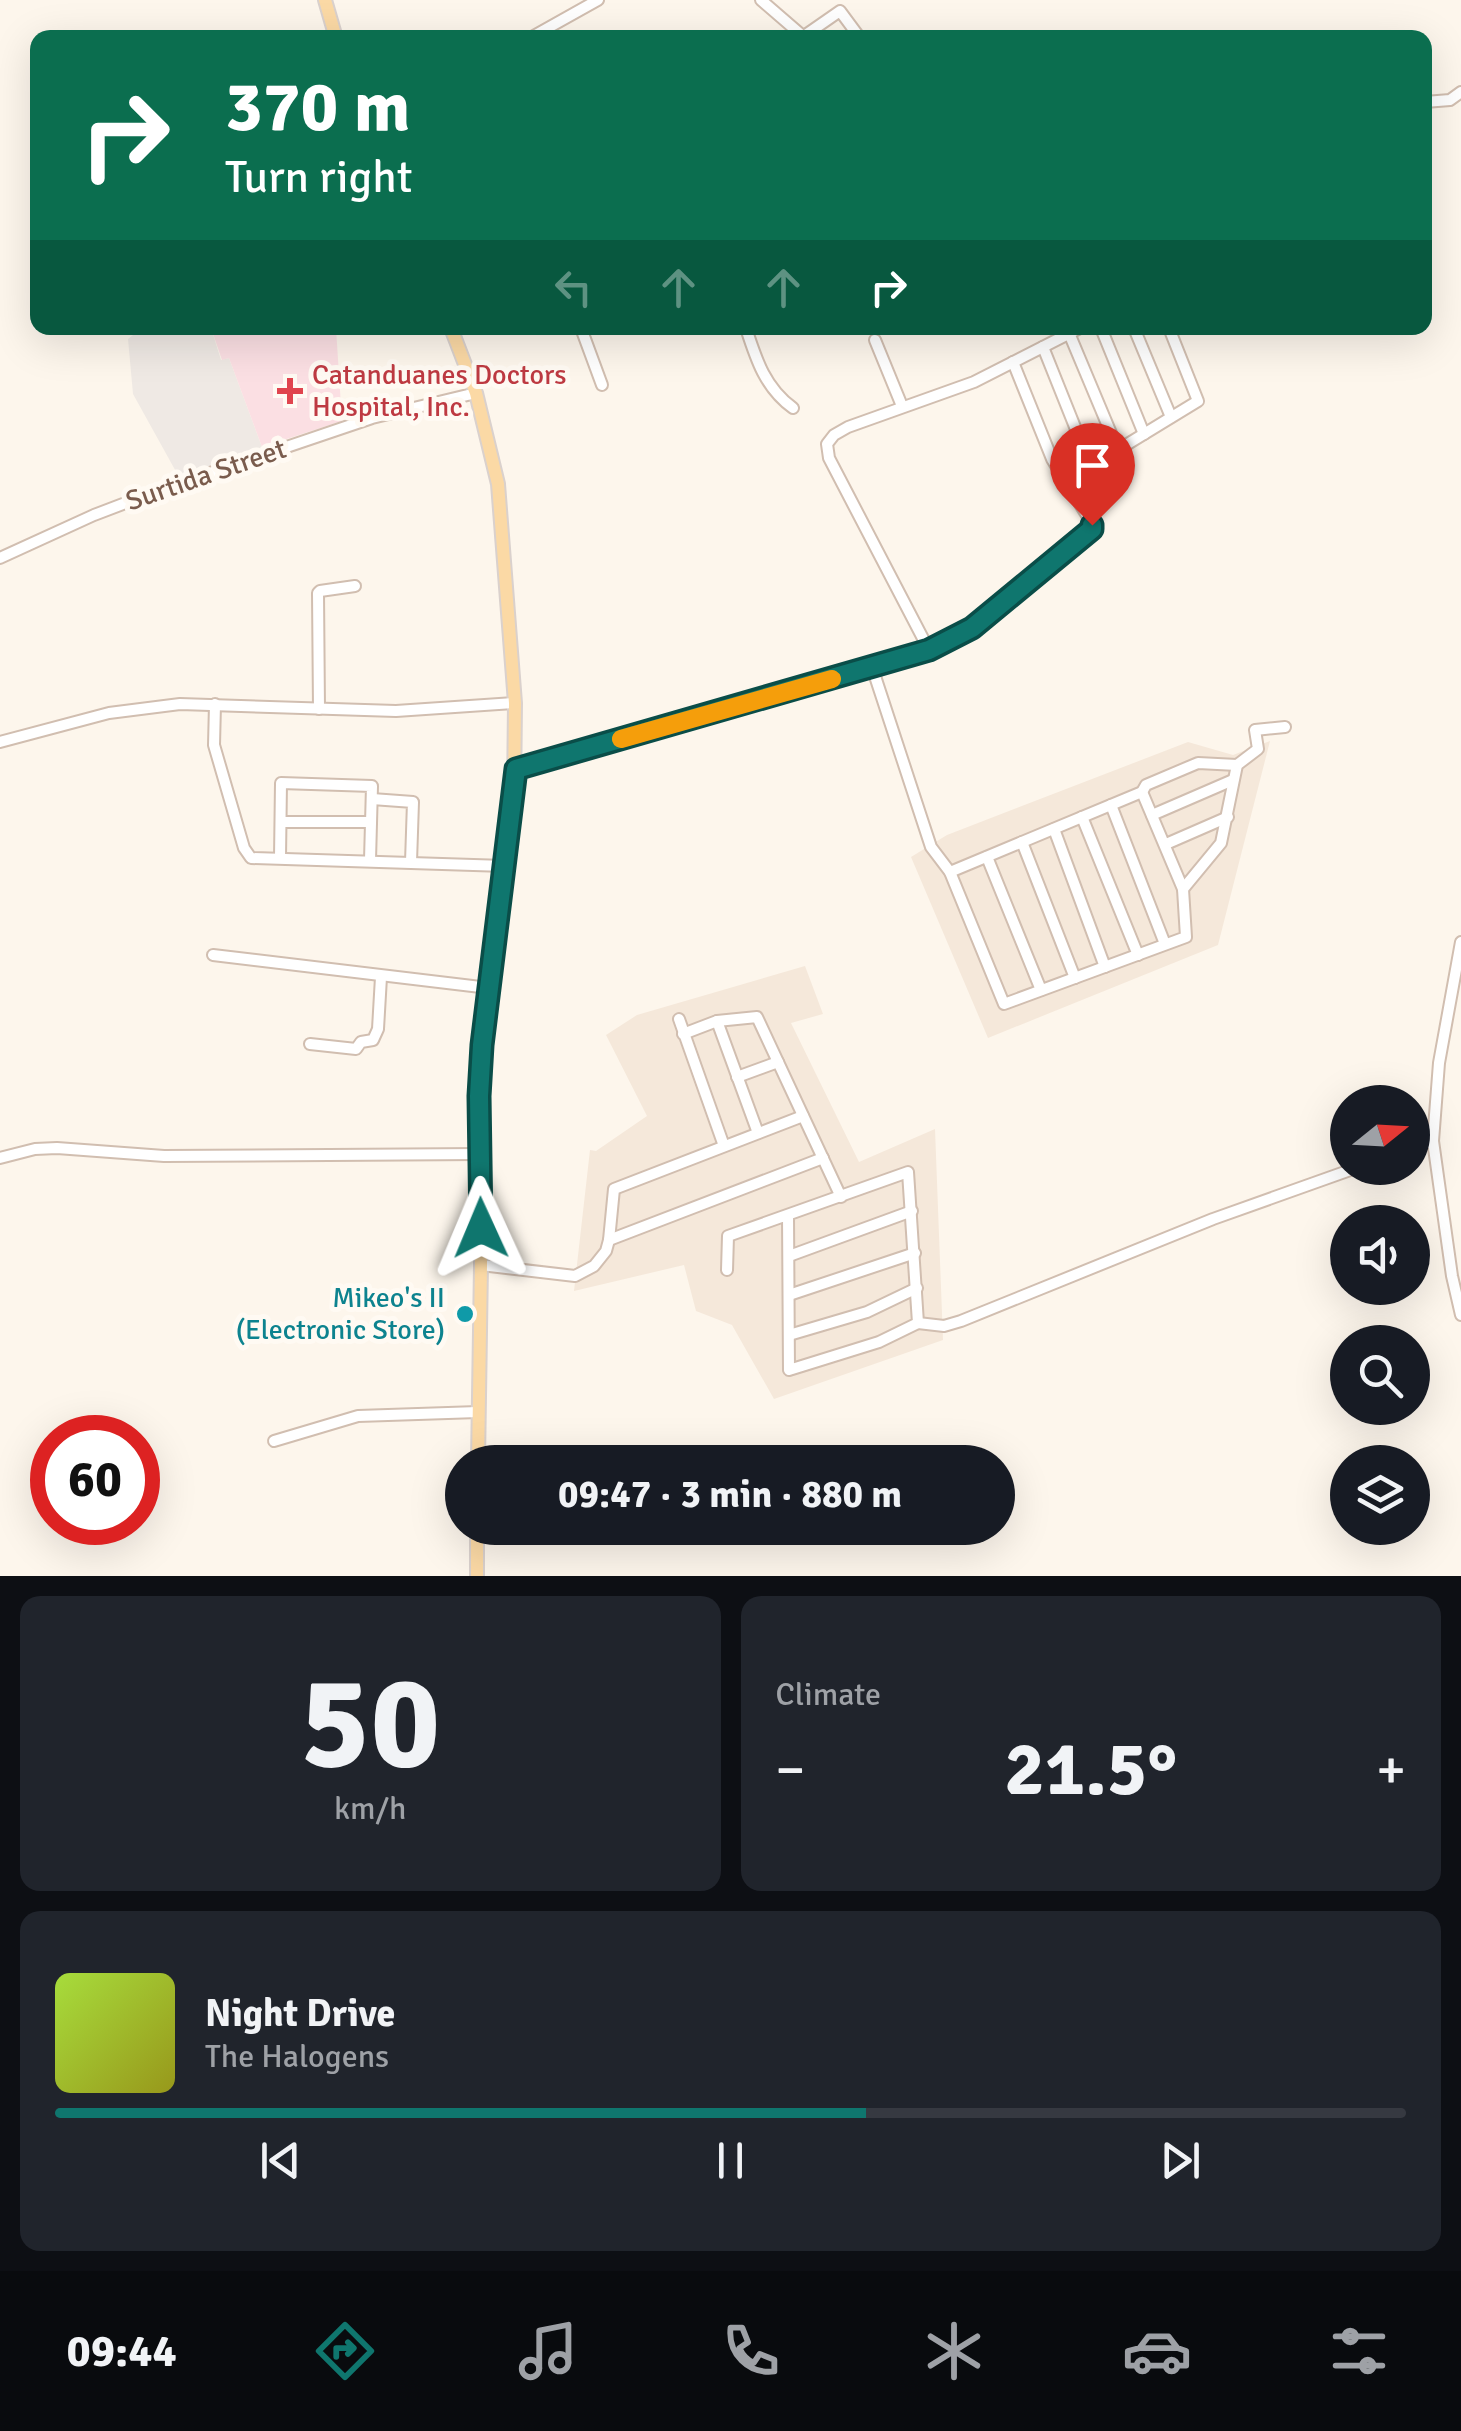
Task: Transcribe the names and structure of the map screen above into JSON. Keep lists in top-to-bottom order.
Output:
{
  "streets": {
    "street": ["Surtida Street"]
  },
  "places": {
    "health": ["Catanduanes Doctors Hospital, Inc."],
    "other": ["Mikeo's II (Electronic Store)"]
  },
  "north": "right",
  "page": {
    "turn": ["370 m", "Turn right"],
    "limit": "60",
    "trip": "09:47 · 3 min · 880 m",
    "tile": [
      ["50", "km/h"],
      "Climate"
    ],
    "heat": ["−", "21.5°", "+"],
    "song": ["Night Drive", "The Halogens"],
    "tabs": "09:44"
  }
}
